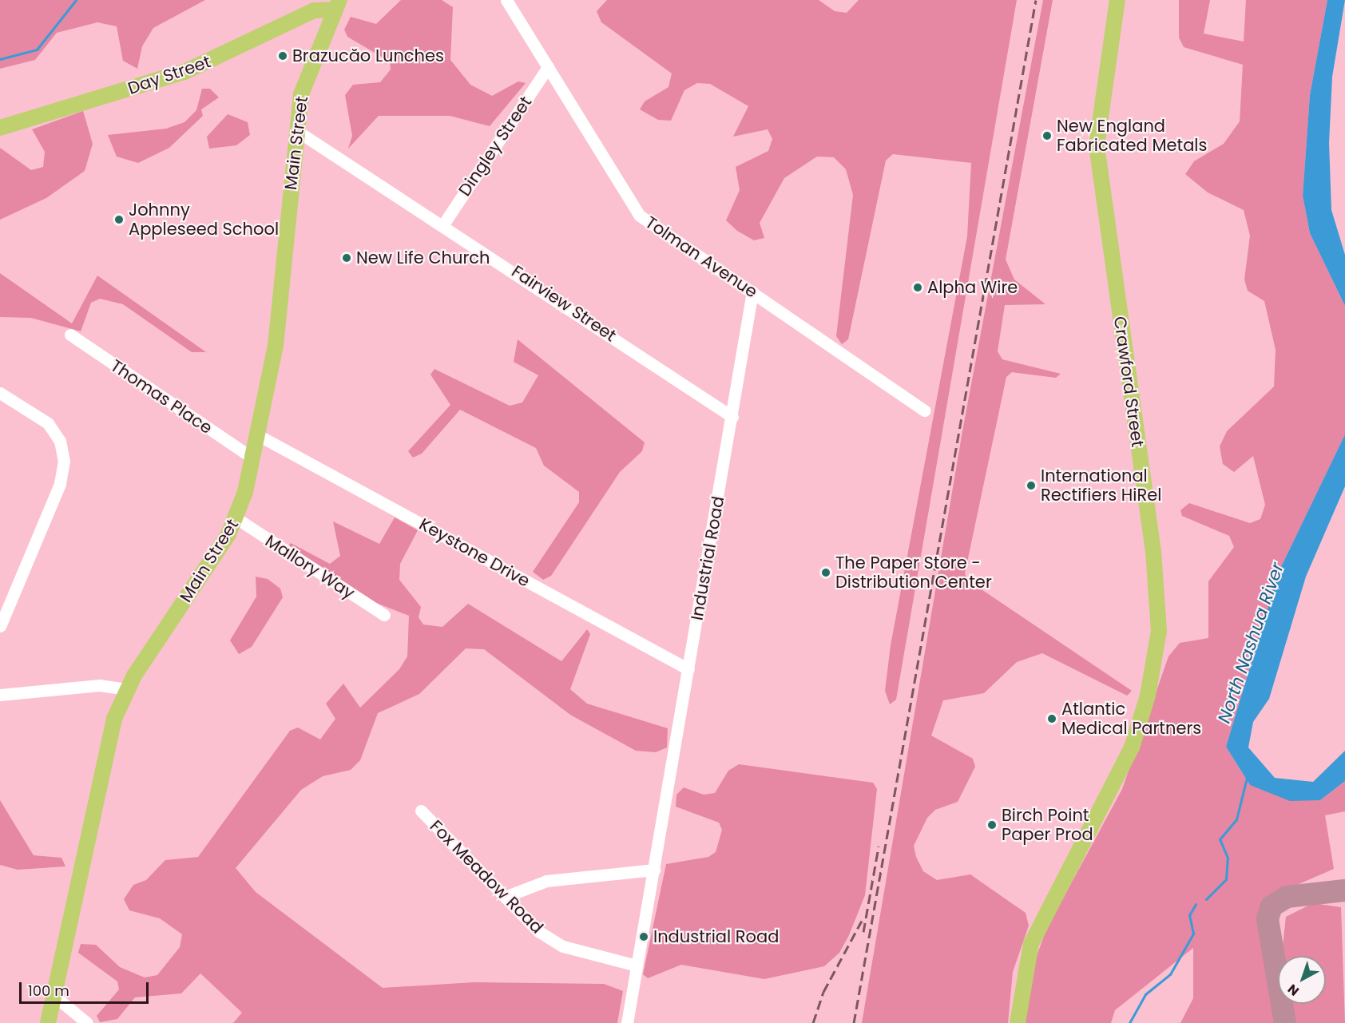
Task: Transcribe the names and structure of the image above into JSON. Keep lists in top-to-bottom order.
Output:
{
  "streets": {
    "main road": ["Day Street", "Main Street", "Crawford Street"],
    "street": [
      "Dingley Street",
      "Tolman Avenue",
      "Fairview Street",
      "Thomas Place",
      "Keystone Drive",
      "Industrial Road",
      "Mallory Way",
      "Fox Meadow Road"
    ]
  },
  "crossings": [
    ["Day Street", "Main Street"],
    ["Main Street", "Fairview Street"],
    ["Main Street", "Thomas Place"],
    ["Main Street", "Keystone Drive"],
    ["Main Street", "Mallory Way"],
    ["Dingley Street", "Tolman Avenue"],
    ["Dingley Street", "Fairview Street"],
    ["Tolman Avenue", "Industrial Road"],
    ["Fairview Street", "Industrial Road"],
    ["Keystone Drive", "Industrial Road"],
    ["Industrial Road", "Fox Meadow Road"]
  ],
  "water": ["North Nashua River"],
  "places": [
    "Brazucăo Lunches",
    "New England Fabricated Metals",
    "Johnny Appleseed School",
    "New Life Church",
    "Alpha Wire",
    "International Rectifiers HiRel",
    "The Paper Store - Distribution Center",
    "Atlantic Medical Partners",
    "Birch Point Paper Prod",
    "Industrial Road"
  ],
  "scale_bar": "100 m",
  "north": "bottom left"
}
